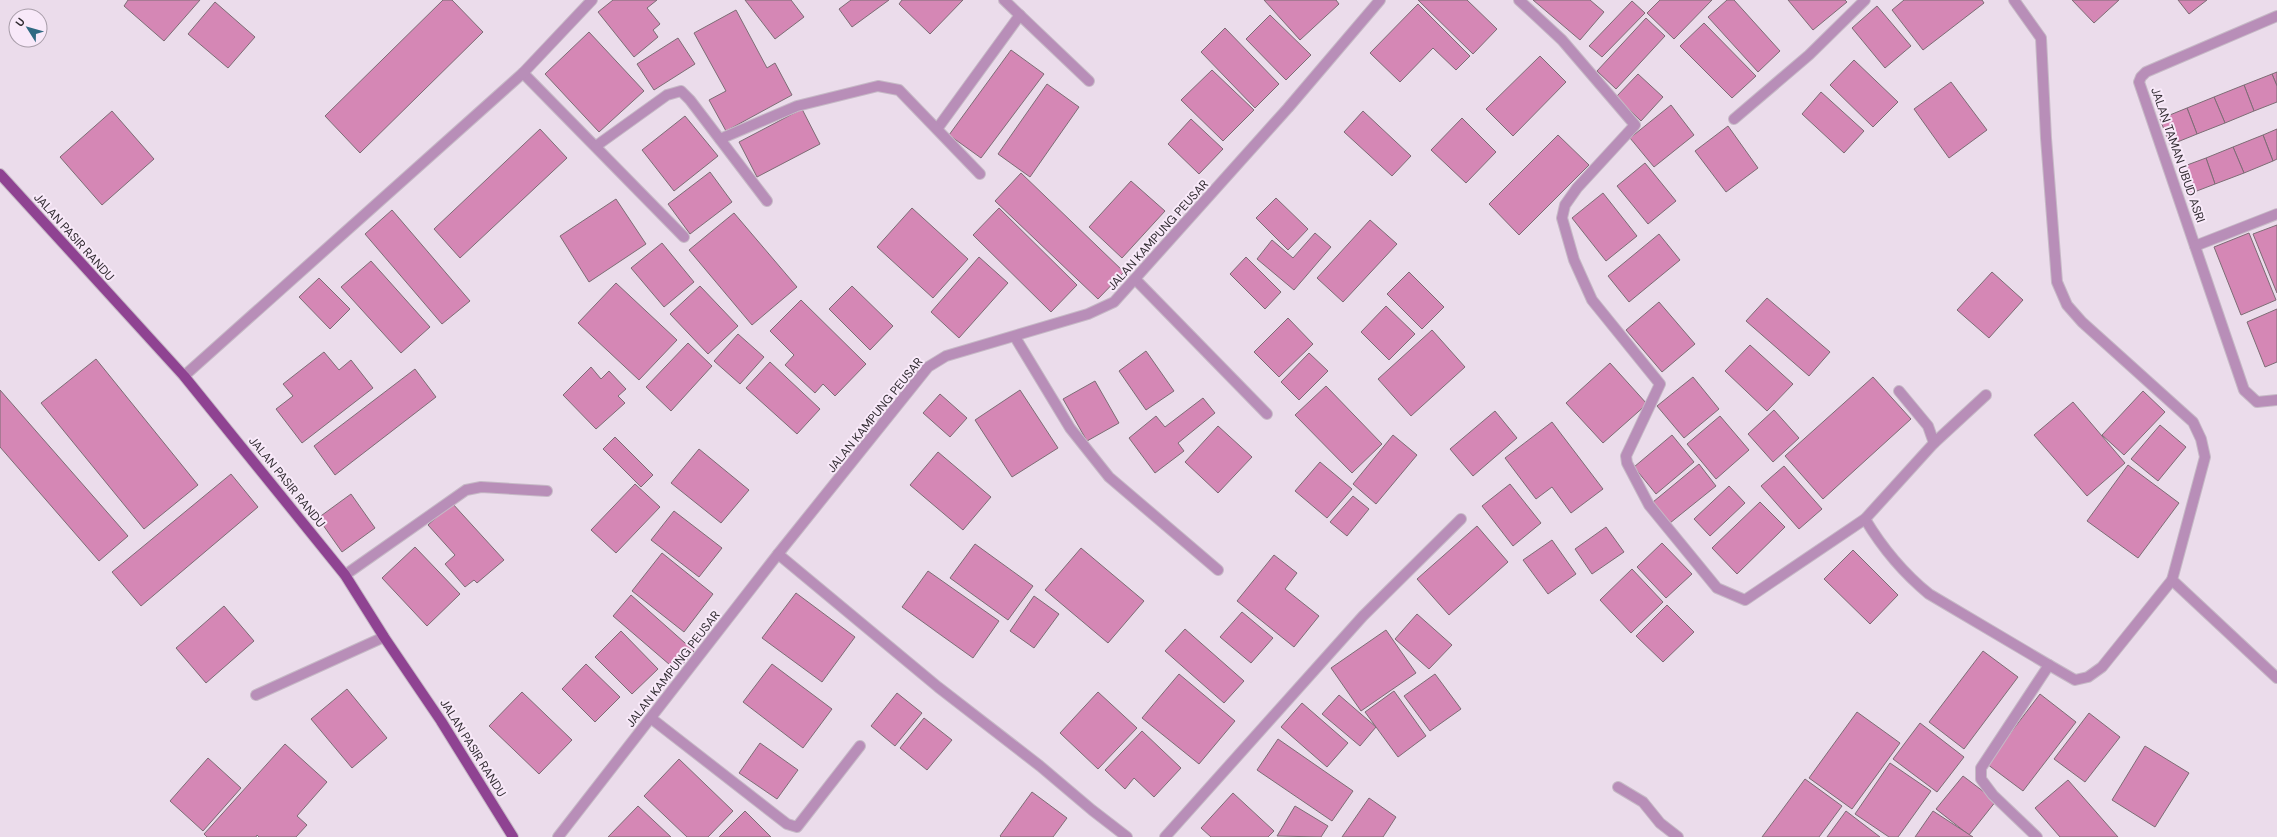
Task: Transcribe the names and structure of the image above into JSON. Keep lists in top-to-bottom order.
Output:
{
  "streets": {
    "main road": ["JALAN PASIR RANDU"],
    "street": ["JALAN TAMAN UBUD ASRI", "JALAN KAMPUNG PEUSAR"]
  },
  "north": "top left"
}
